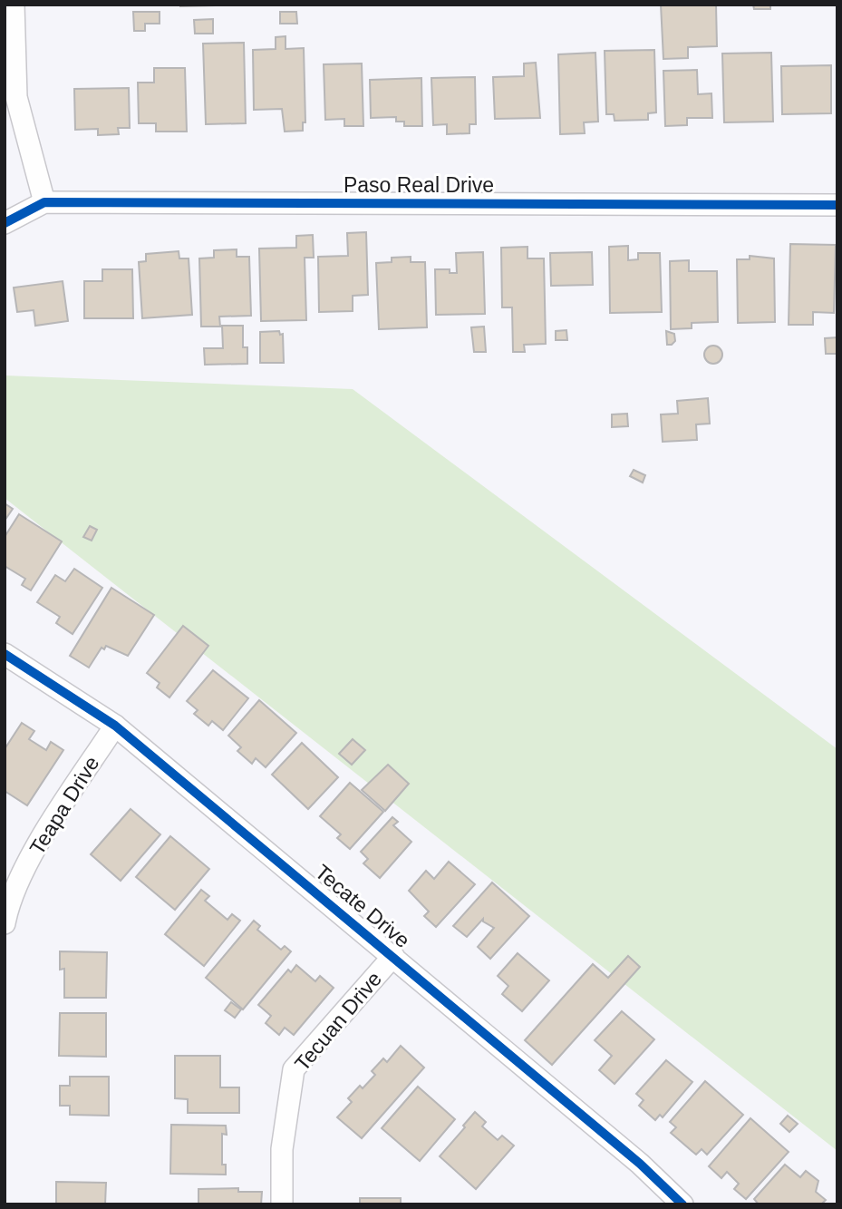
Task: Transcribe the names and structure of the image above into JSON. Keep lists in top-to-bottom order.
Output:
{
  "streets": {
    "street": [
      "Paso Real Drive",
      "Teapa Drive",
      "Tecate Drive",
      "Tecuan Drive"
    ]
  },
  "crossings": [
    ["Teapa Drive", "Tecate Drive"],
    ["Tecate Drive", "Tecuan Drive"]
  ]
}
